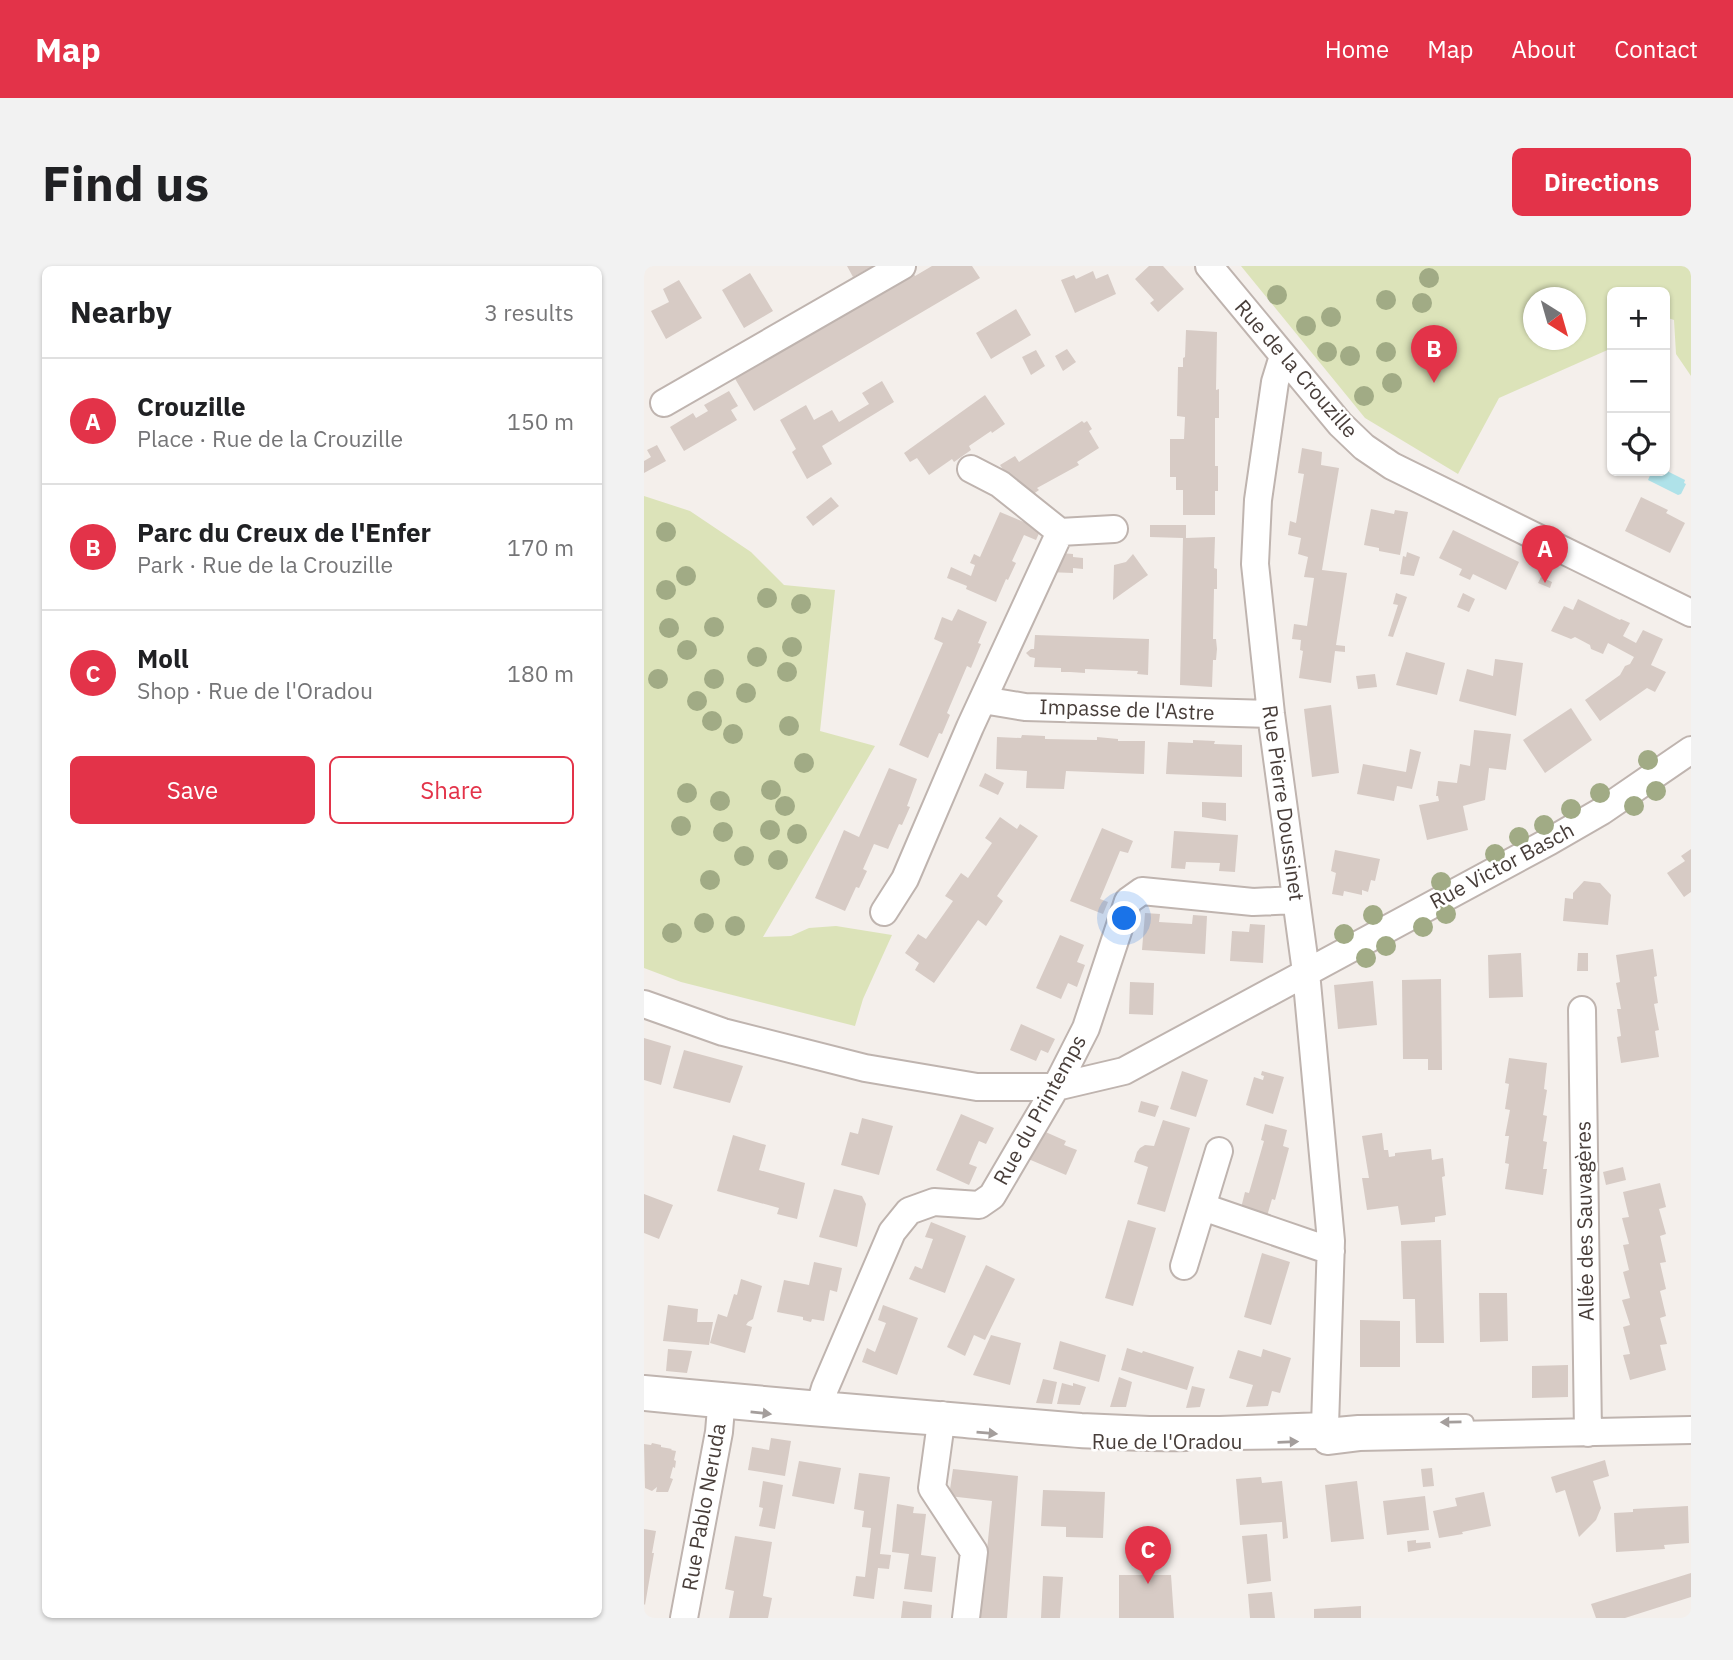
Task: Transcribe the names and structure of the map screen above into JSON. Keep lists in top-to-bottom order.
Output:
{
  "streets": {
    "street": [
      "Rue de la Crouzille",
      "Impasse de l'Astre",
      "Rue Pierre Doussinet",
      "Rue Victor Basch",
      "Rue du Printemps",
      "Allée des Sauvagères",
      "Rue de l'Oradou",
      "Rue Pablo Neruda"
    ]
  },
  "crossings": [
    ["Rue de la Crouzille", "Rue Pierre Doussinet"],
    ["Impasse de l'Astre", "Rue Pierre Doussinet"],
    ["Rue Pierre Doussinet", "Rue Victor Basch"],
    ["Rue Pierre Doussinet", "Rue du Printemps"],
    ["Rue Pierre Doussinet", "Rue de l'Oradou"],
    ["Rue Victor Basch", "Rue du Printemps"],
    ["Rue du Printemps", "Rue de l'Oradou"],
    ["Allée des Sauvagères", "Rue de l'Oradou"],
    ["Rue de l'Oradou", "Rue Pablo Neruda"]
  ],
  "north": "bottom right",
  "page": {
    "header": "Map",
    "nav": [
      "Home",
      "Map",
      "About",
      "Contact"
    ],
    "buttons": [
      "Directions",
      ["Save", "Share"]
    ],
    "title": "Find us",
    "heading": ["Nearby", "3 results"],
    "map_buttons": ["+", "−"],
    "pins": ["B", "A", "C"],
    "list": [
      {
        "mark": "A",
        "name": "Crouzille",
        "note": "Place · Rue de la Crouzille",
        "value": "150 m"
      },
      {
        "mark": "B",
        "name": "Parc du Creux de l'Enfer",
        "note": "Park · Rue de la Crouzille",
        "value": "170 m"
      },
      {
        "mark": "C",
        "name": "Moll",
        "note": "Shop · Rue de l'Oradou",
        "value": "180 m"
      }
    ]
  }
}
